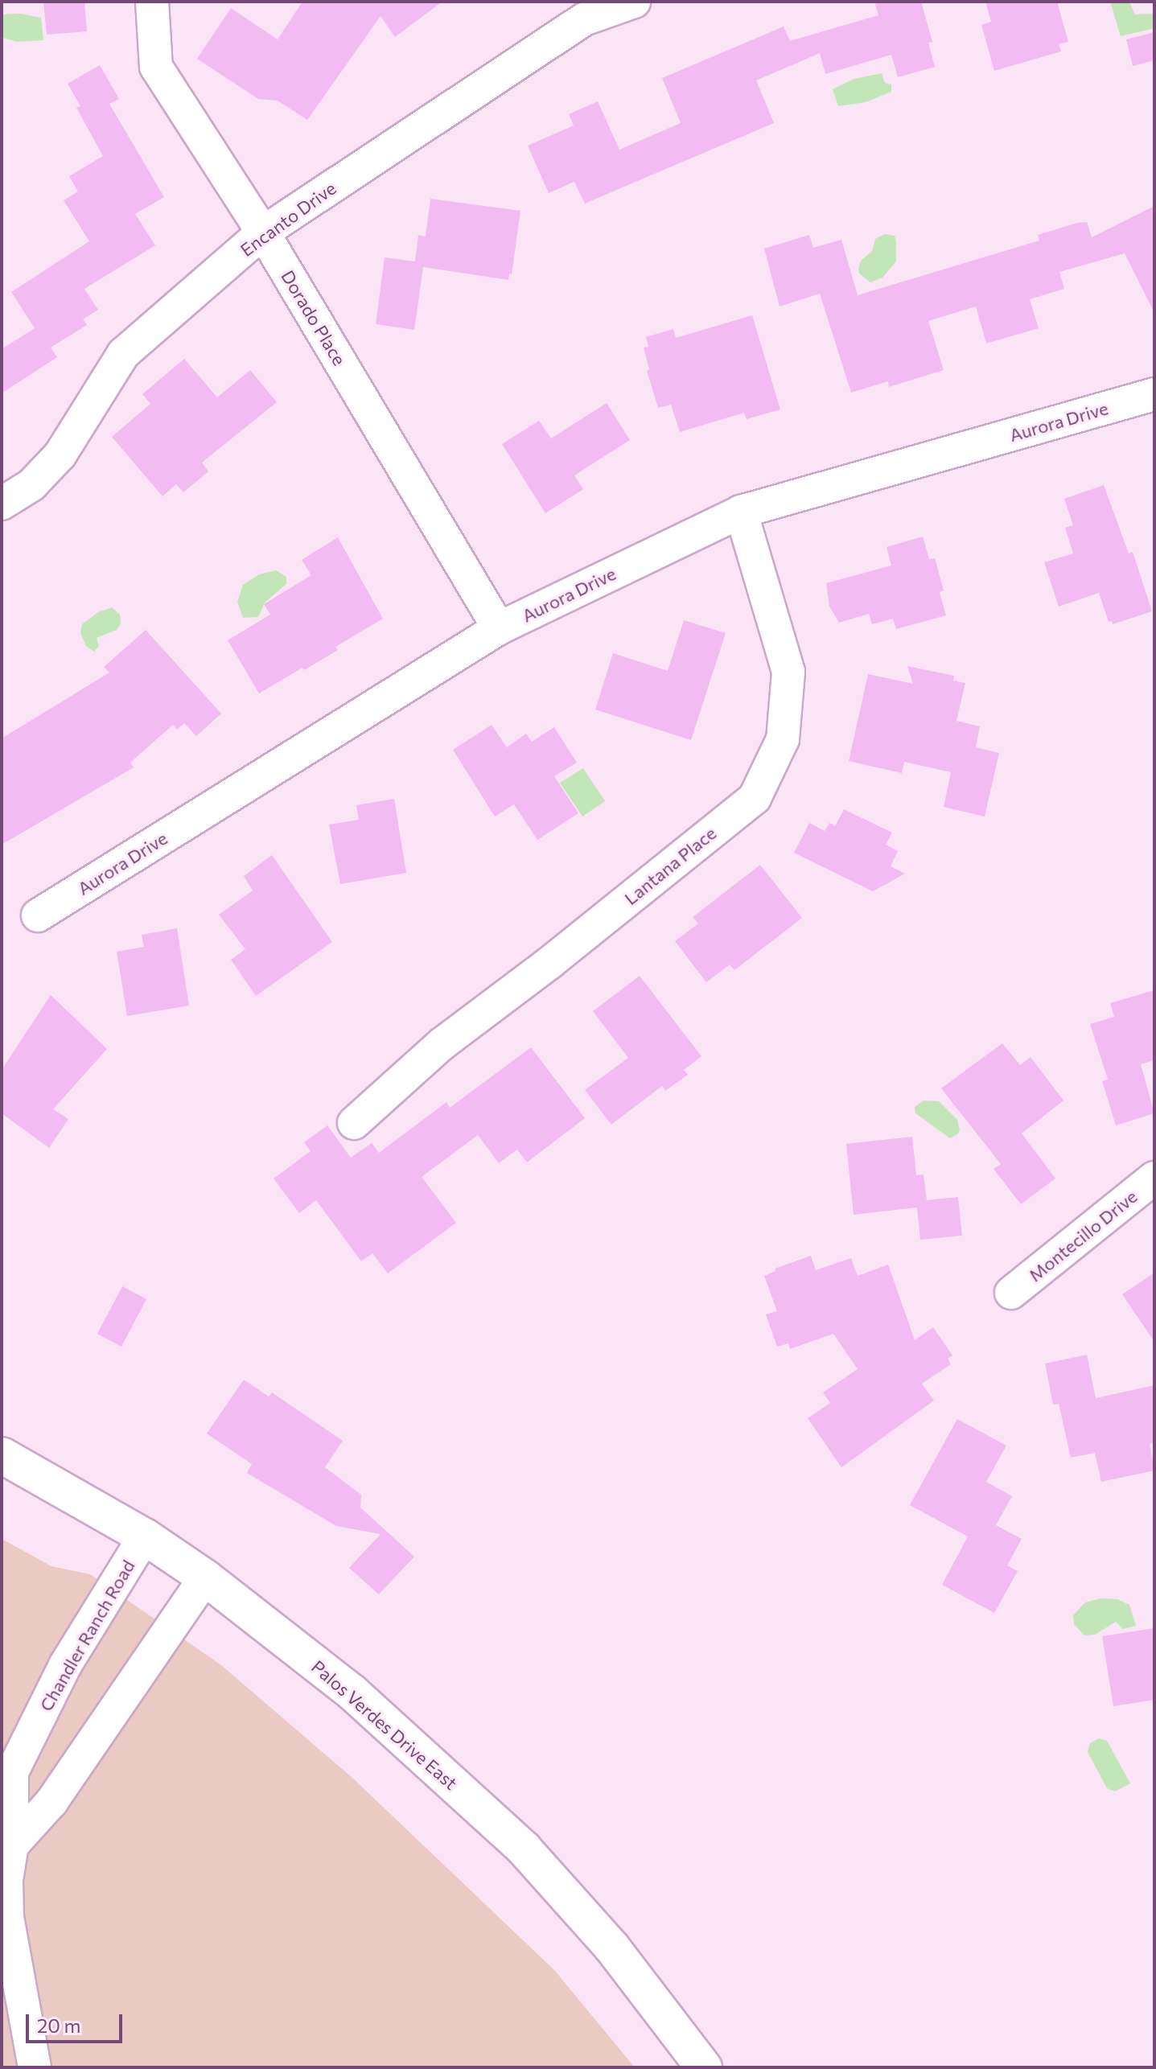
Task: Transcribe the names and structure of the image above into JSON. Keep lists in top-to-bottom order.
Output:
{
  "streets": {
    "main road": ["Palos Verdes Drive East"],
    "street": [
      "Encanto Drive",
      "Dorado Place",
      "Aurora Drive",
      "Lantana Place",
      "Montecillo Drive",
      "Chandler Ranch Road"
    ]
  },
  "crossings": [
    ["Encanto Drive", "Dorado Place"],
    ["Dorado Place", "Aurora Drive"],
    ["Aurora Drive", "Lantana Place"],
    ["Chandler Ranch Road", "Palos Verdes Drive East"]
  ],
  "scale_bar": "20 m"
}
